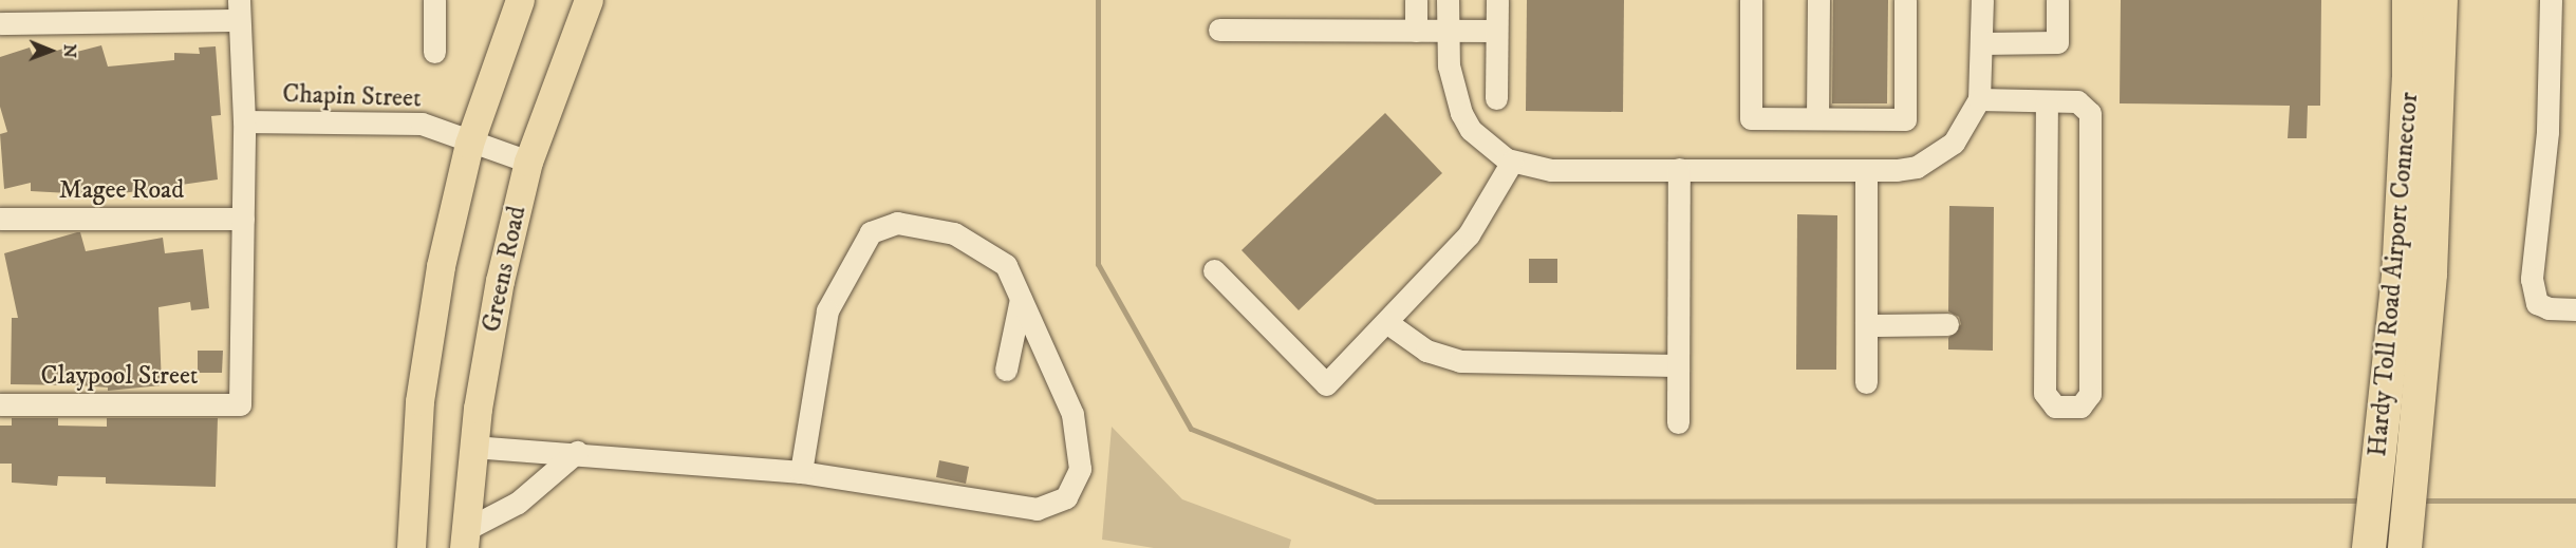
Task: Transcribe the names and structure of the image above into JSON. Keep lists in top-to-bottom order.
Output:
{
  "streets": {
    "highway": ["Hardy Toll Road Airport Connector"],
    "main road": ["Greens Road"],
    "street": ["Chapin Street", "Magee Road", "Claypool Street"]
  },
  "crossings": [
    ["Chapin Street", "Greens Road"],
    ["Magee Road", "Claypool Street"]
  ],
  "north": "right"
}
